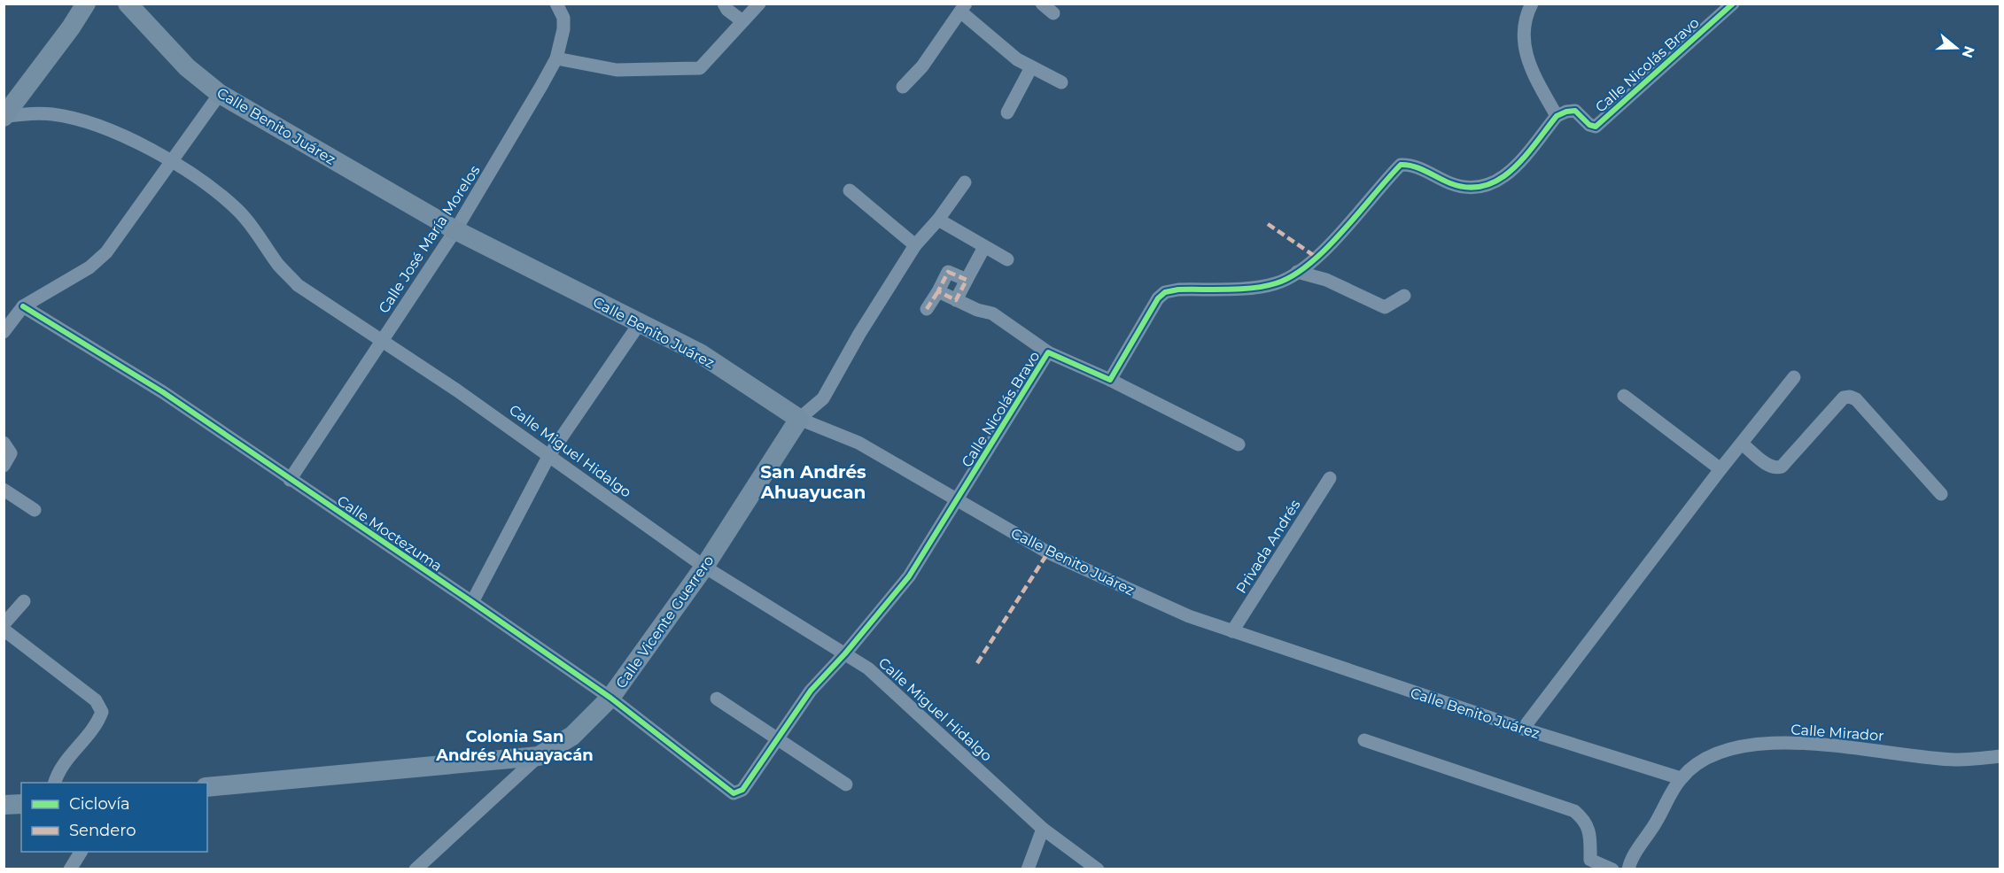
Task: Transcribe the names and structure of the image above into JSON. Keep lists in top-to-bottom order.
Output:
{
  "streets": {
    "street": [
      "Calle Nicolás Bravo",
      "Calle Benito Juárez",
      "Calle José María Morelos",
      "Calle Miguel Hidalgo",
      "Calle Moctezuma",
      "Privada Andrés",
      "Calle Vicente Guerrero",
      "Calle Mirador"
    ]
  },
  "crossings": [
    ["Calle Nicolás Bravo", "Calle Benito Juárez"],
    ["Calle Nicolás Bravo", "Calle Miguel Hidalgo"],
    ["Calle Nicolás Bravo", "Calle Moctezuma"],
    ["Calle Benito Juárez", "Calle José María Morelos"],
    ["Calle Benito Juárez", "Privada Andrés"],
    ["Calle Benito Juárez", "Calle Vicente Guerrero"],
    ["Calle Benito Juárez", "Calle Mirador"],
    ["Calle José María Morelos", "Calle Miguel Hidalgo"],
    ["Calle José María Morelos", "Calle Moctezuma"],
    ["Calle Miguel Hidalgo", "Calle Vicente Guerrero"],
    ["Calle Moctezuma", "Calle Vicente Guerrero"]
  ],
  "districts": ["San Andrés Ahuayucan", "Colonia San Andrés Ahuayacán"],
  "legend": ["Ciclovía", "Sendero"],
  "north": "right"
}
